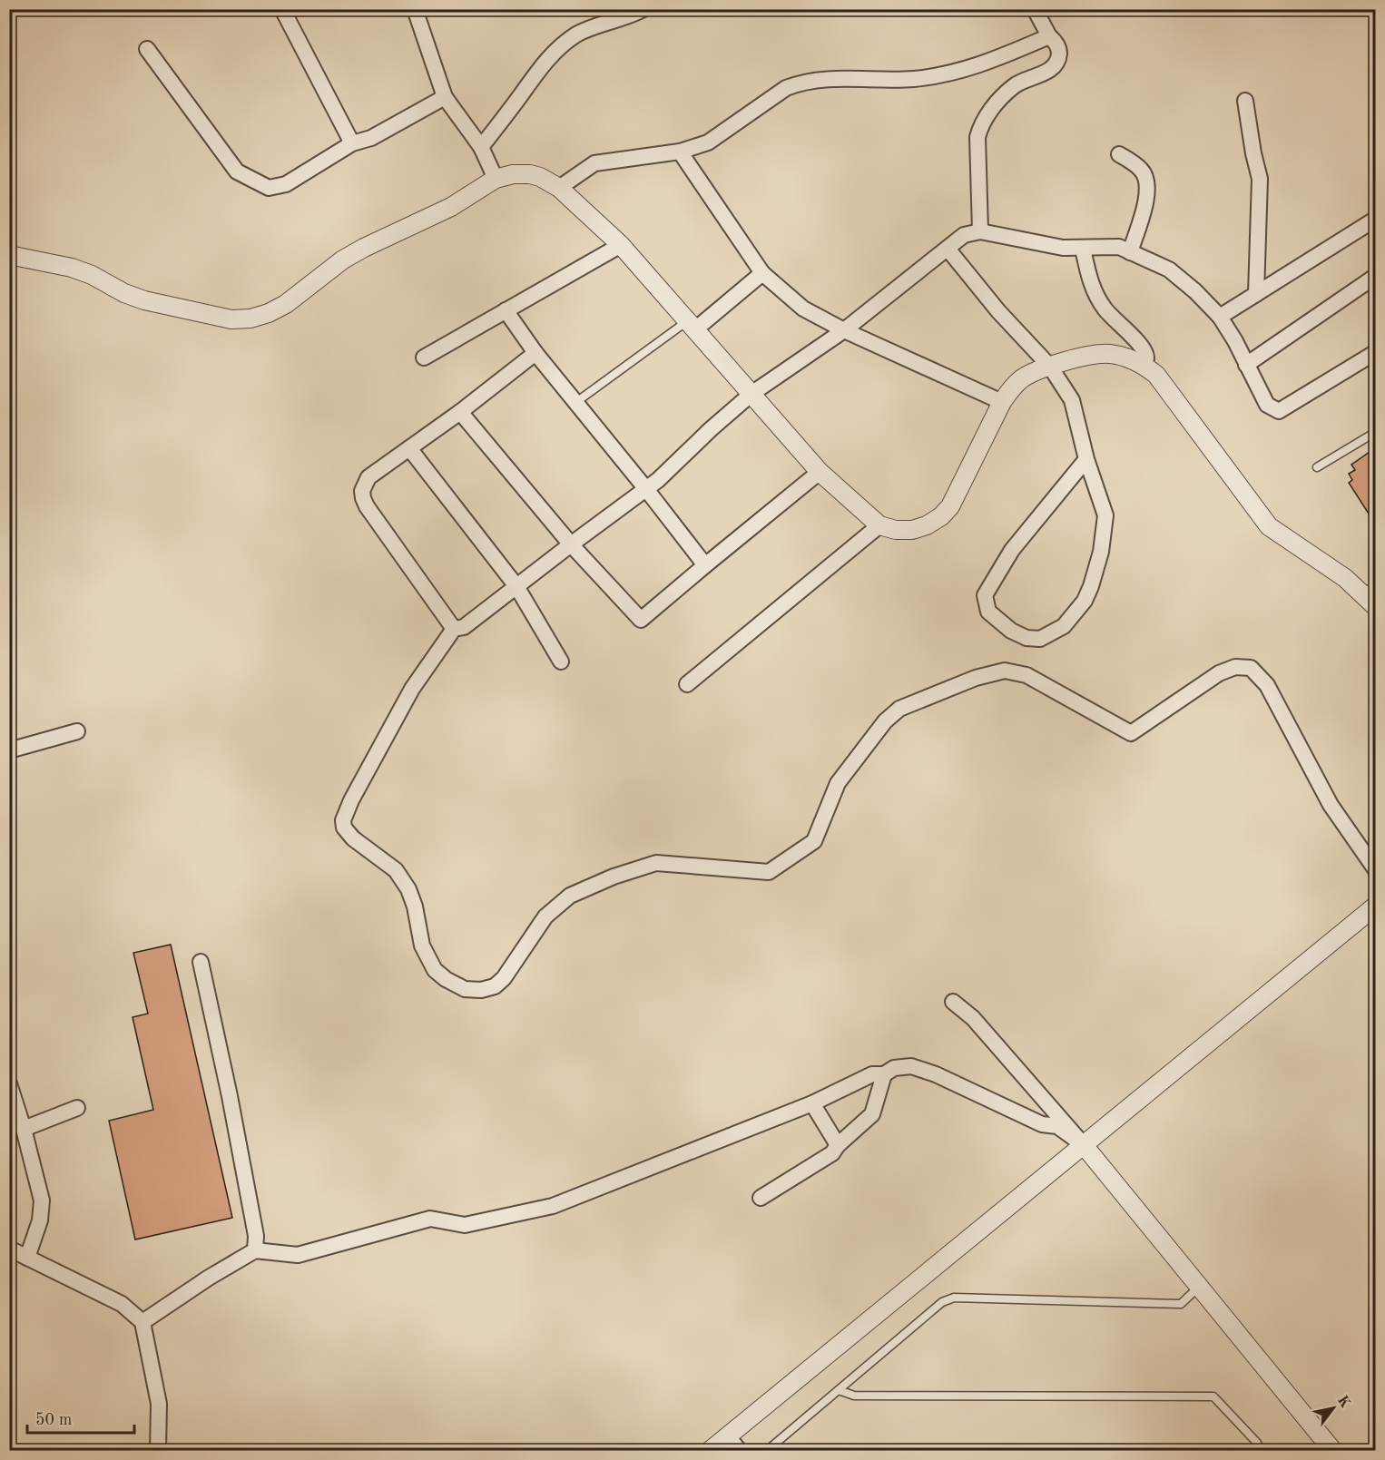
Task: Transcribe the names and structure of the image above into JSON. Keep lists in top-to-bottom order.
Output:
{
  "scale_bar": "50 m",
  "north": "top right"
}
